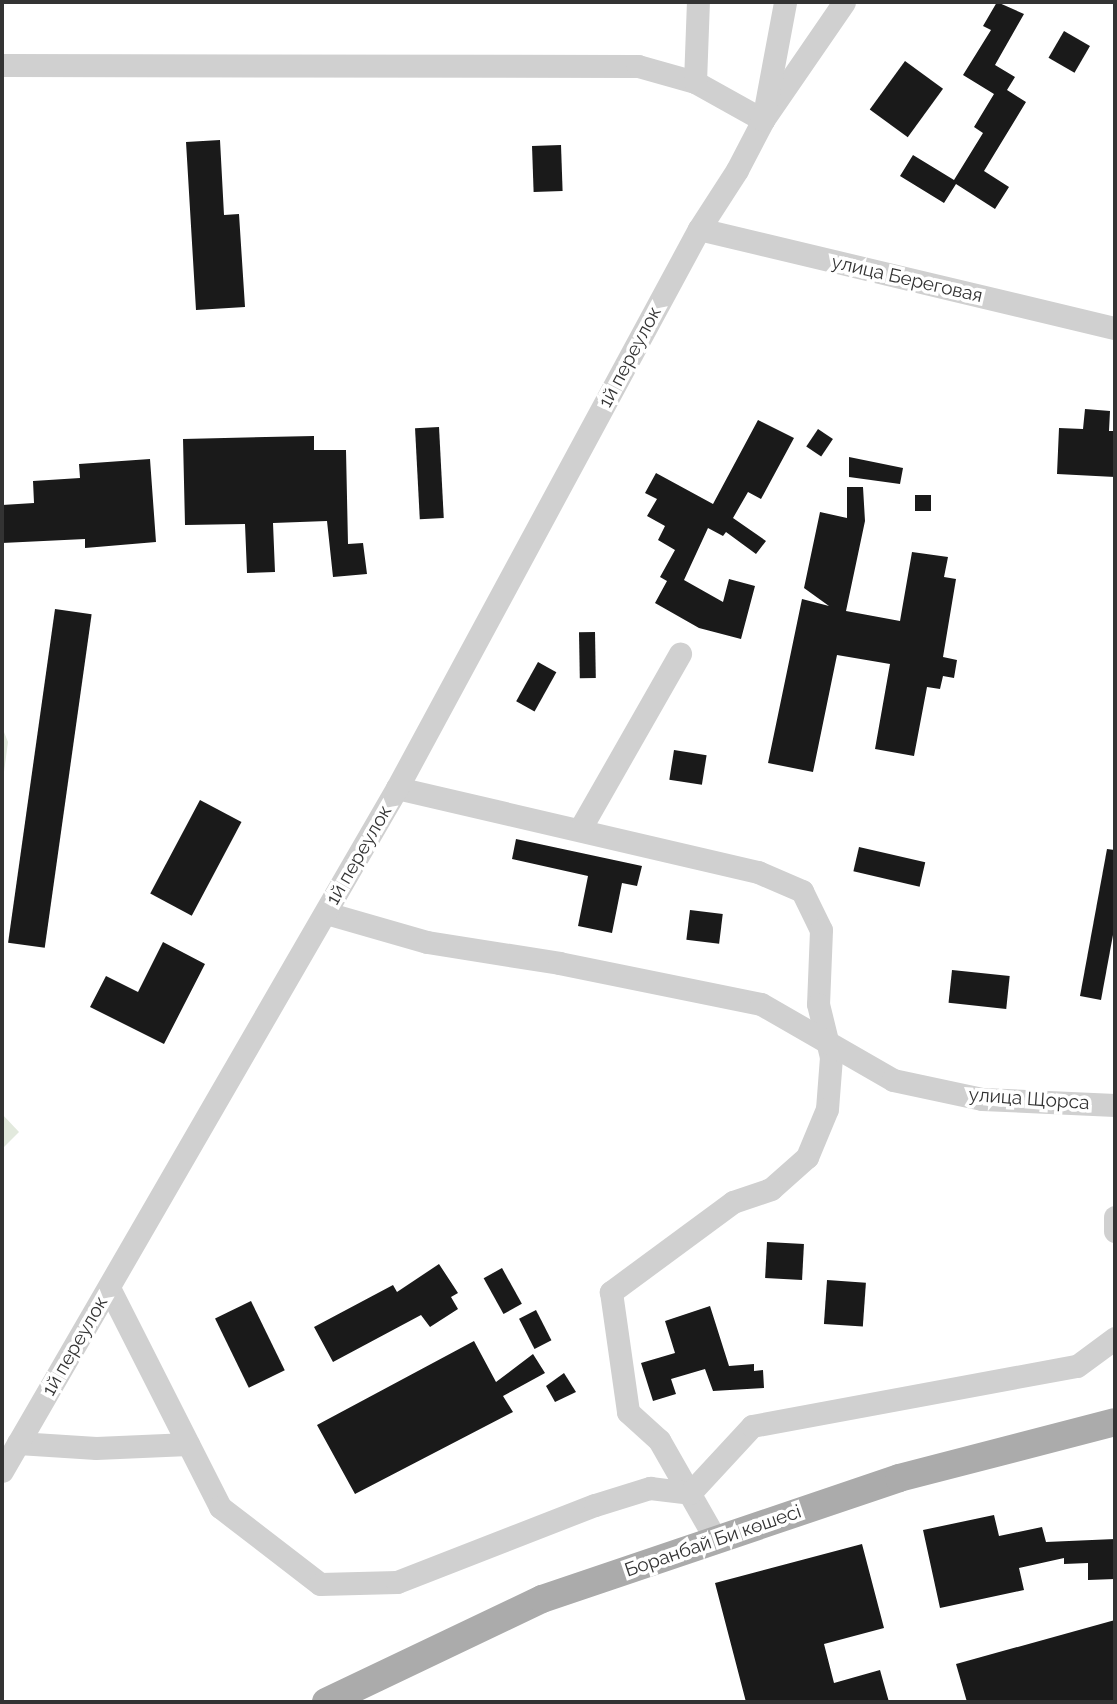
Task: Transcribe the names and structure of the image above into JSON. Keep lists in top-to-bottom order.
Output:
{
  "streets": {
    "main road": ["Боранбай Би көшесі"],
    "street": ["улица Береговая", "1й переулок", "улица Щорса"]
  },
  "crossings": [
    ["улица Береговая", "1й переулок"],
    ["1й переулок", "улица Щорса"]
  ]
}
